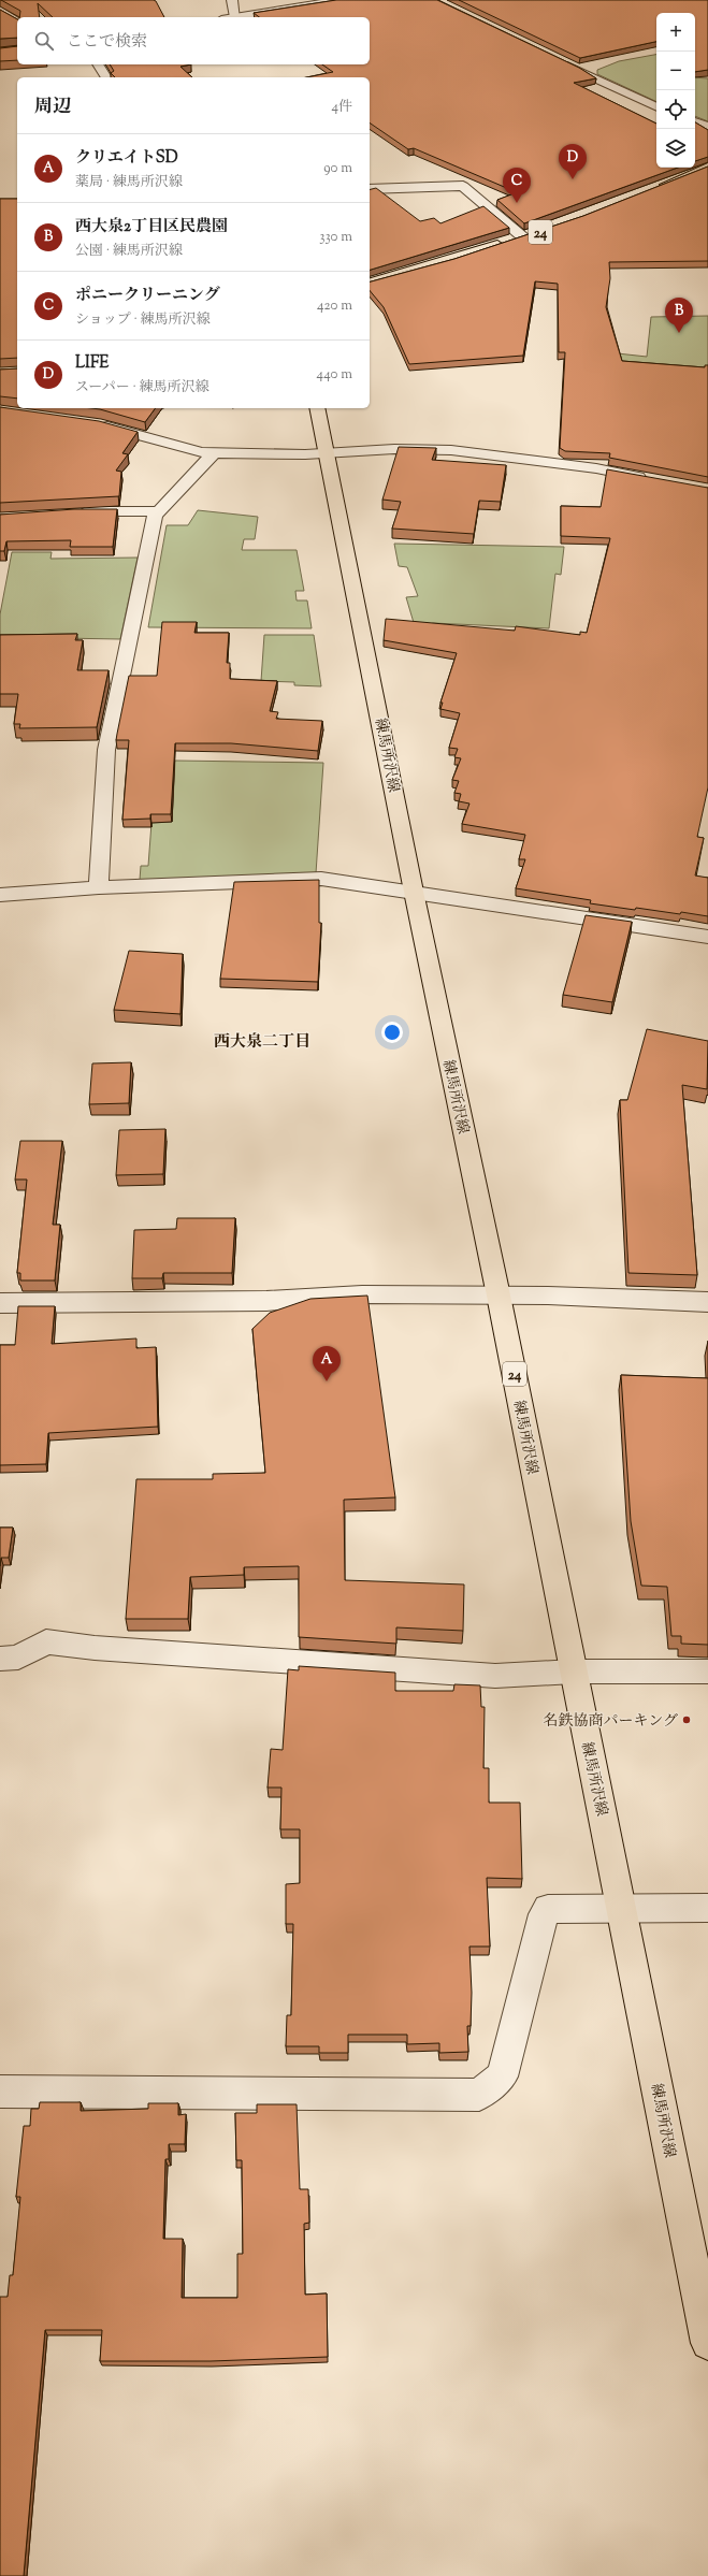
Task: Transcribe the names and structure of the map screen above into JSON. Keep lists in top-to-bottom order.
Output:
{
  "streets": {
    "main road": ["24", "練馬所沢線"]
  },
  "districts": ["西大泉二丁目"],
  "places": ["名鉄協商パーキング"],
  "page": {
    "map_buttons": ["+", "−"],
    "search": "ここで検索",
    "heading": ["周辺", "4件"],
    "list": [
      {
        "mark": "A",
        "name": "クリエイトSD",
        "note": "薬局 · 練馬所沢線",
        "value": "90 m"
      },
      {
        "mark": "B",
        "name": "西大泉2丁目区民農園",
        "note": "公園 · 練馬所沢線",
        "value": "330 m"
      },
      {
        "mark": "C",
        "name": "ポニークリーニング",
        "note": "ショップ · 練馬所沢線",
        "value": "420 m"
      },
      {
        "mark": "D",
        "name": "LIFE",
        "note": "スーパー · 練馬所沢線",
        "value": "440 m"
      }
    ],
    "pins": [
      "D",
      "C",
      "B",
      "A"
    ]
  }
}
